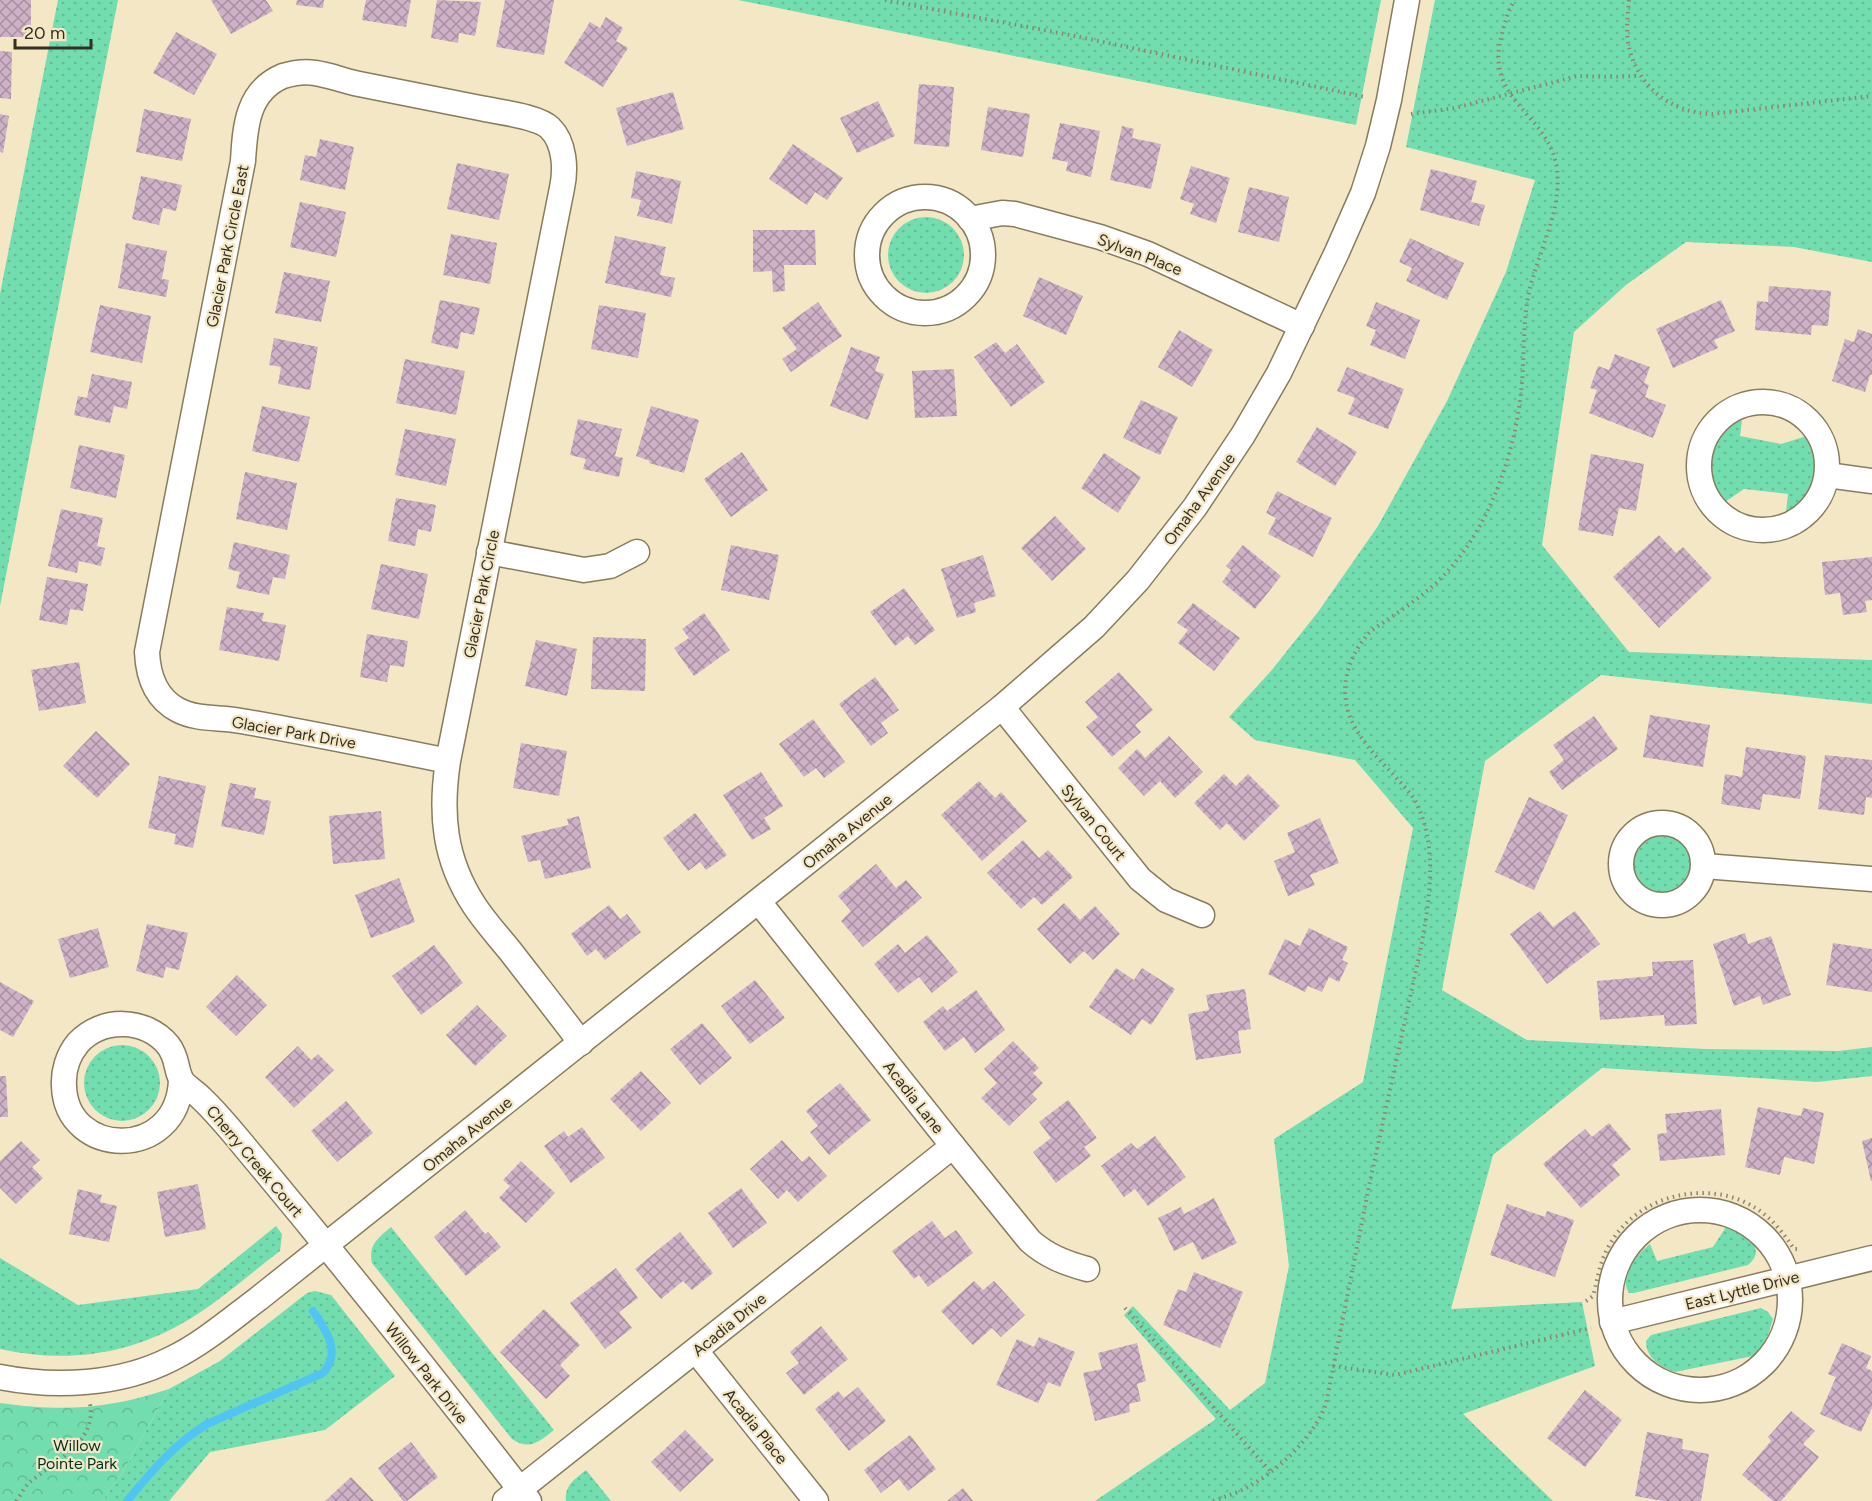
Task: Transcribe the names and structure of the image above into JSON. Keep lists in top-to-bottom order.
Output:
{
  "streets": {
    "street": [
      "Glacier Park Circle East",
      "Sylvan Place",
      "Omaha Avenue",
      "Glacier Park Circle",
      "Glacier Park Drive",
      "Sylvan Court",
      "Acadia Lane",
      "Cherry Creek Court",
      "East Lyttle Drive",
      "Acadia Drive",
      "Willow Park Drive",
      "Acadia Place"
    ]
  },
  "crossings": [
    ["Glacier Park Circle East", "Glacier Park Circle"],
    ["Glacier Park Circle East", "Glacier Park Drive"],
    ["Sylvan Place", "Omaha Avenue"],
    ["Omaha Avenue", "Glacier Park Circle"],
    ["Omaha Avenue", "Sylvan Court"],
    ["Omaha Avenue", "Acadia Lane"],
    ["Omaha Avenue", "Cherry Creek Court"],
    ["Omaha Avenue", "Willow Park Drive"],
    ["Glacier Park Circle", "Glacier Park Drive"],
    ["Acadia Lane", "Acadia Drive"],
    ["Cherry Creek Court", "Willow Park Drive"],
    ["Acadia Drive", "Willow Park Drive"],
    ["Acadia Drive", "Acadia Place"]
  ],
  "parks": ["Willow Pointe Park"],
  "scale_bar": "20 m"
}
